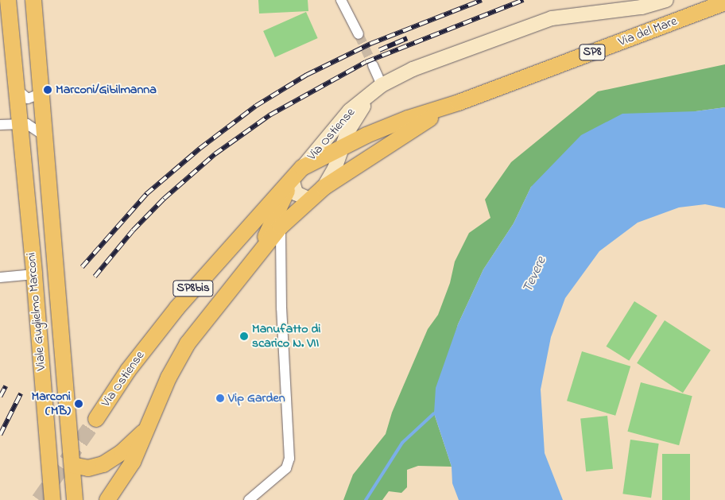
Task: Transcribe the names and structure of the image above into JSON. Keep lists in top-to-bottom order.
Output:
{
  "streets": {
    "main road": [
      "Via del Mare",
      "SP8",
      "Via Ostiense",
      "SP8bis",
      "Viale Guglielmo Marconi"
    ]
  },
  "crossings": [
    ["Via del Mare", "Via Ostiense"]
  ],
  "water": ["Tevere"],
  "places": [
    "Marconi/Gibilmanna",
    "Manufatto di scarico N. VII",
    "Vip Garden",
    "Marconi (MB)"
  ]
}
